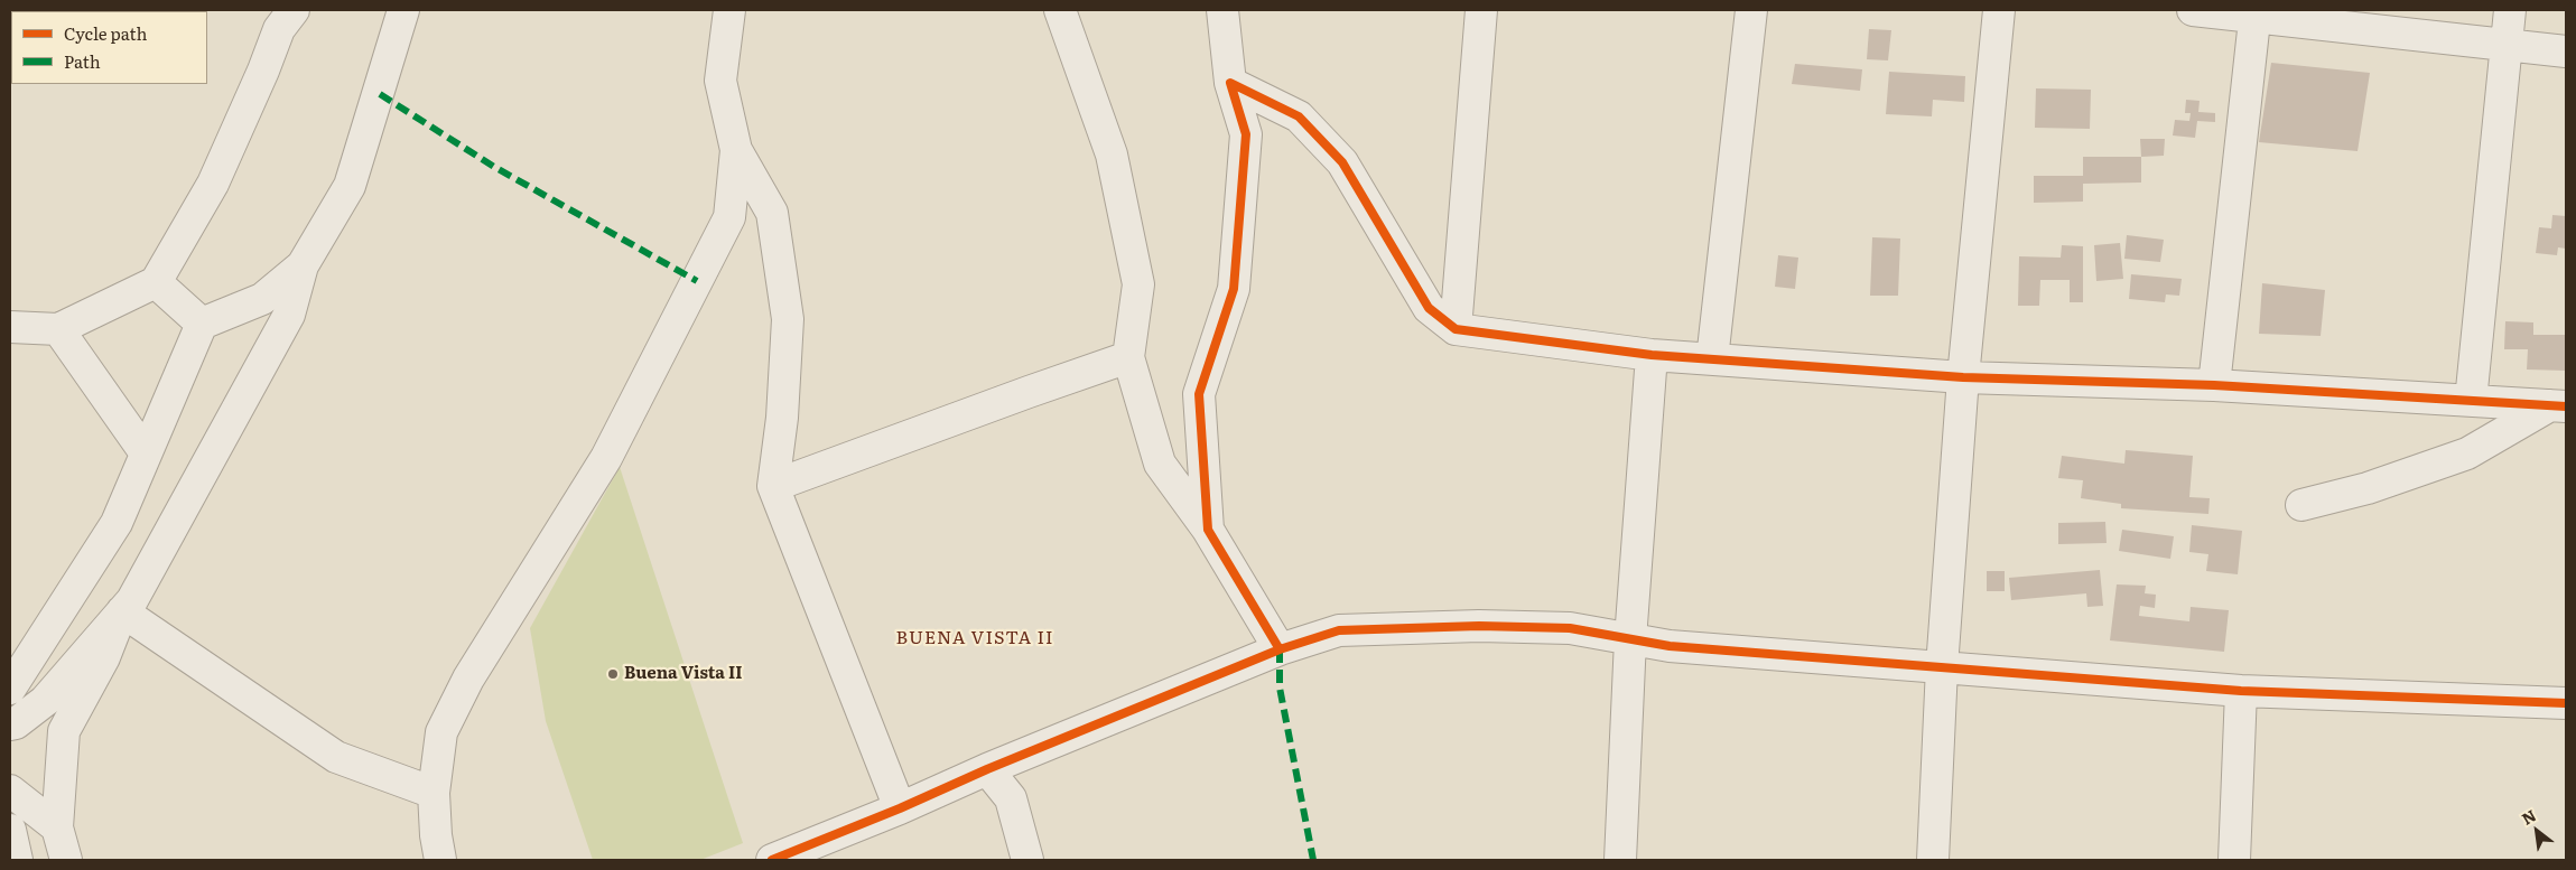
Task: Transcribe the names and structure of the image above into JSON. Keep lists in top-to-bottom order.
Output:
{
  "districts": ["BUENA VISTA II"],
  "places": ["Buena Vista II"],
  "legend": ["Cycle path", "Path"],
  "north": "top left"
}
